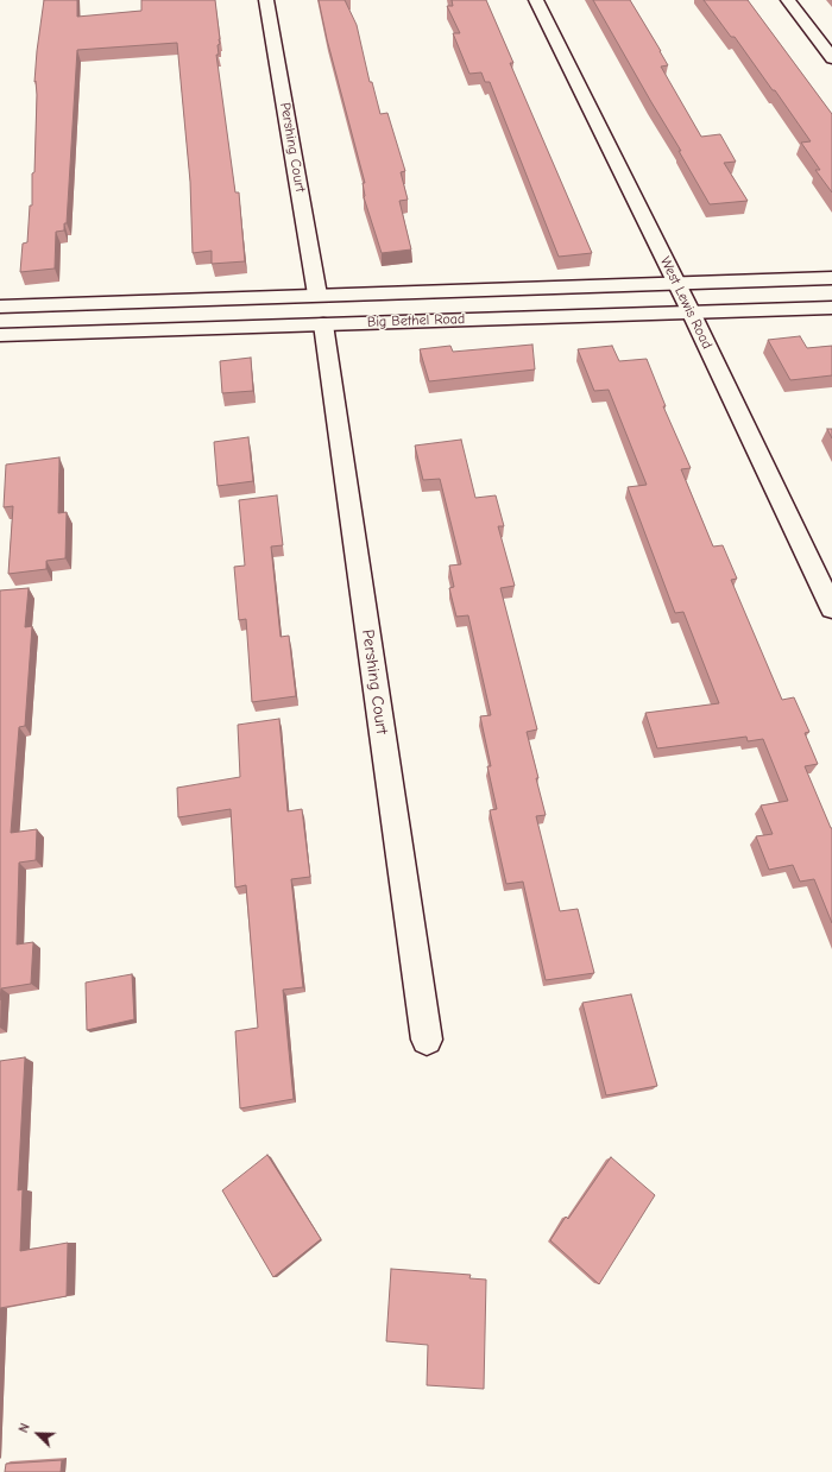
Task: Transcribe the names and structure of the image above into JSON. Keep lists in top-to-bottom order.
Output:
{
  "streets": {
    "street": ["Pershing Court", "West Lewis Road", "Big Bethel Road"]
  },
  "crossings": [
    ["Pershing Court", "Big Bethel Road"],
    ["West Lewis Road", "Big Bethel Road"]
  ],
  "north": "top left"
}
